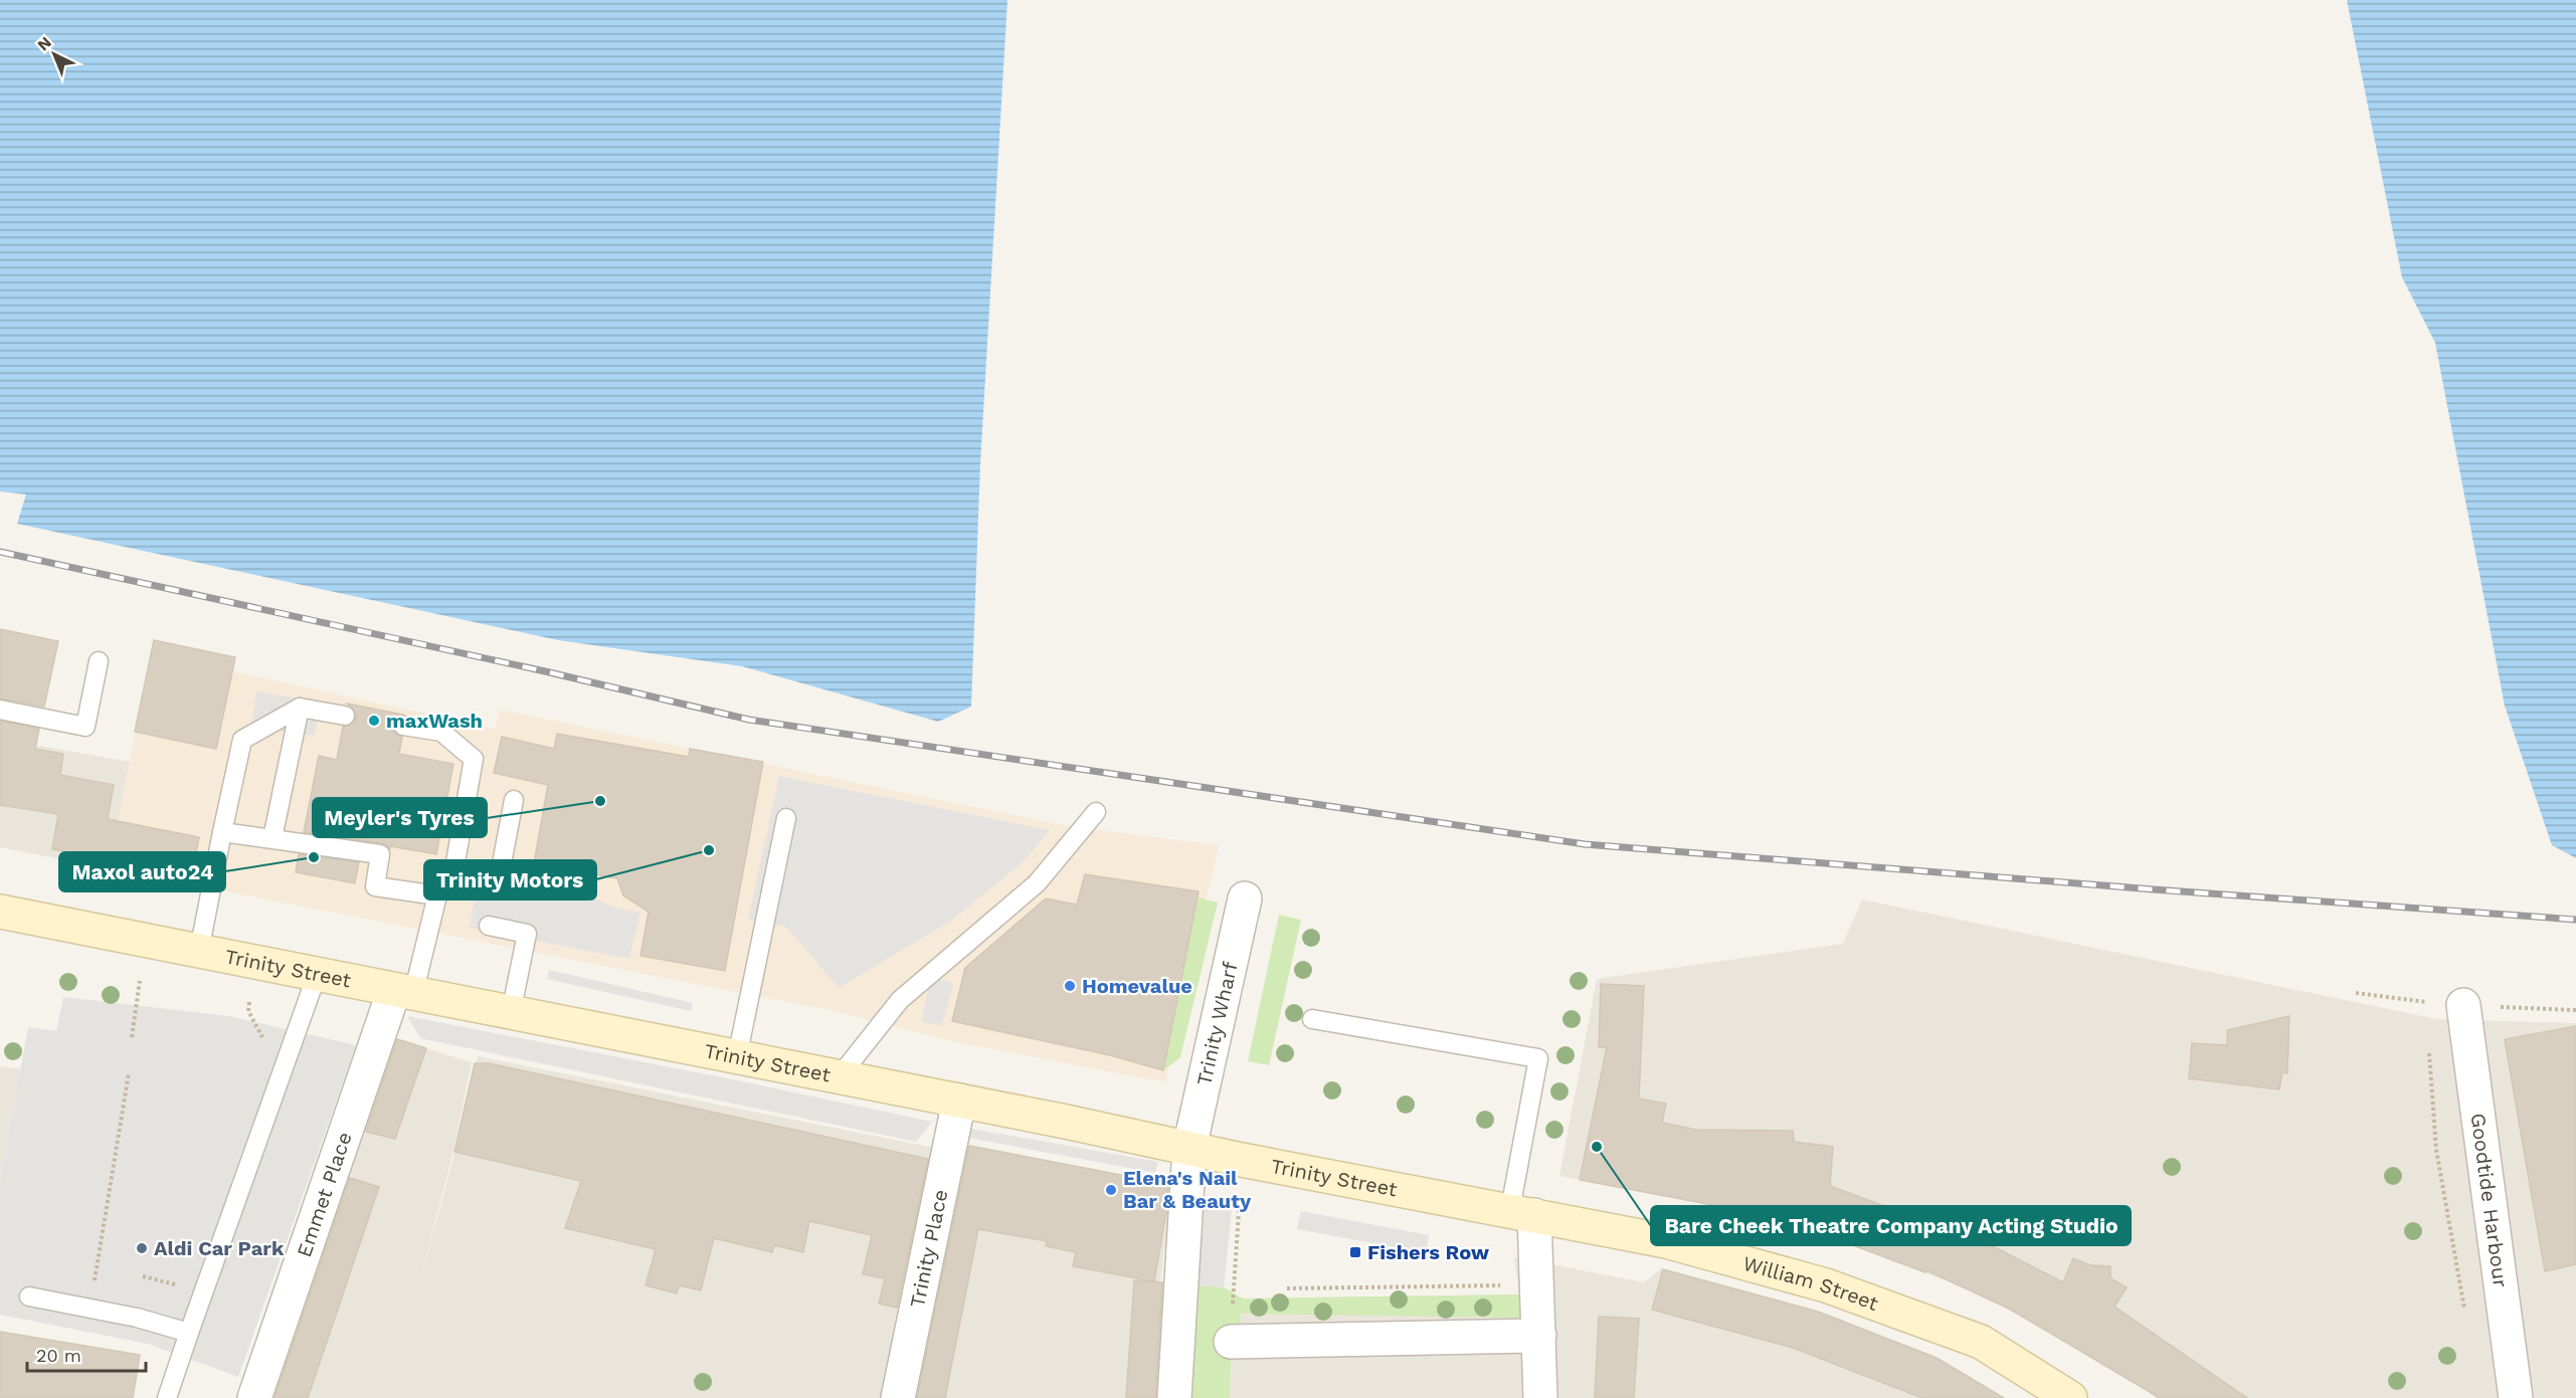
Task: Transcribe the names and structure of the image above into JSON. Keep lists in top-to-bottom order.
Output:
{
  "streets": {
    "main road": ["Trinity Street", "William Street"],
    "street": [
      "Trinity Wharf",
      "Emmet Place",
      "Goodtide Harbour",
      "Trinity Place"
    ]
  },
  "crossings": [
    ["Trinity Street", "Trinity Wharf"],
    ["Trinity Street", "Emmet Place"],
    ["Trinity Street", "Trinity Place"],
    ["Trinity Street", "William Street"]
  ],
  "places": {
    "other": [
      "maxWash",
      "Meyler's Tyres",
      "Trinity Motors",
      "Maxol auto24",
      "Homevalue",
      "Bare Cheek Theatre Company Acting Studio",
      "Elena's Nail Bar & Beauty",
      "Aldi Car Park"
    ],
    "transit": ["Fishers Row"]
  },
  "scale_bar": "20 m",
  "north": "top left"
}
